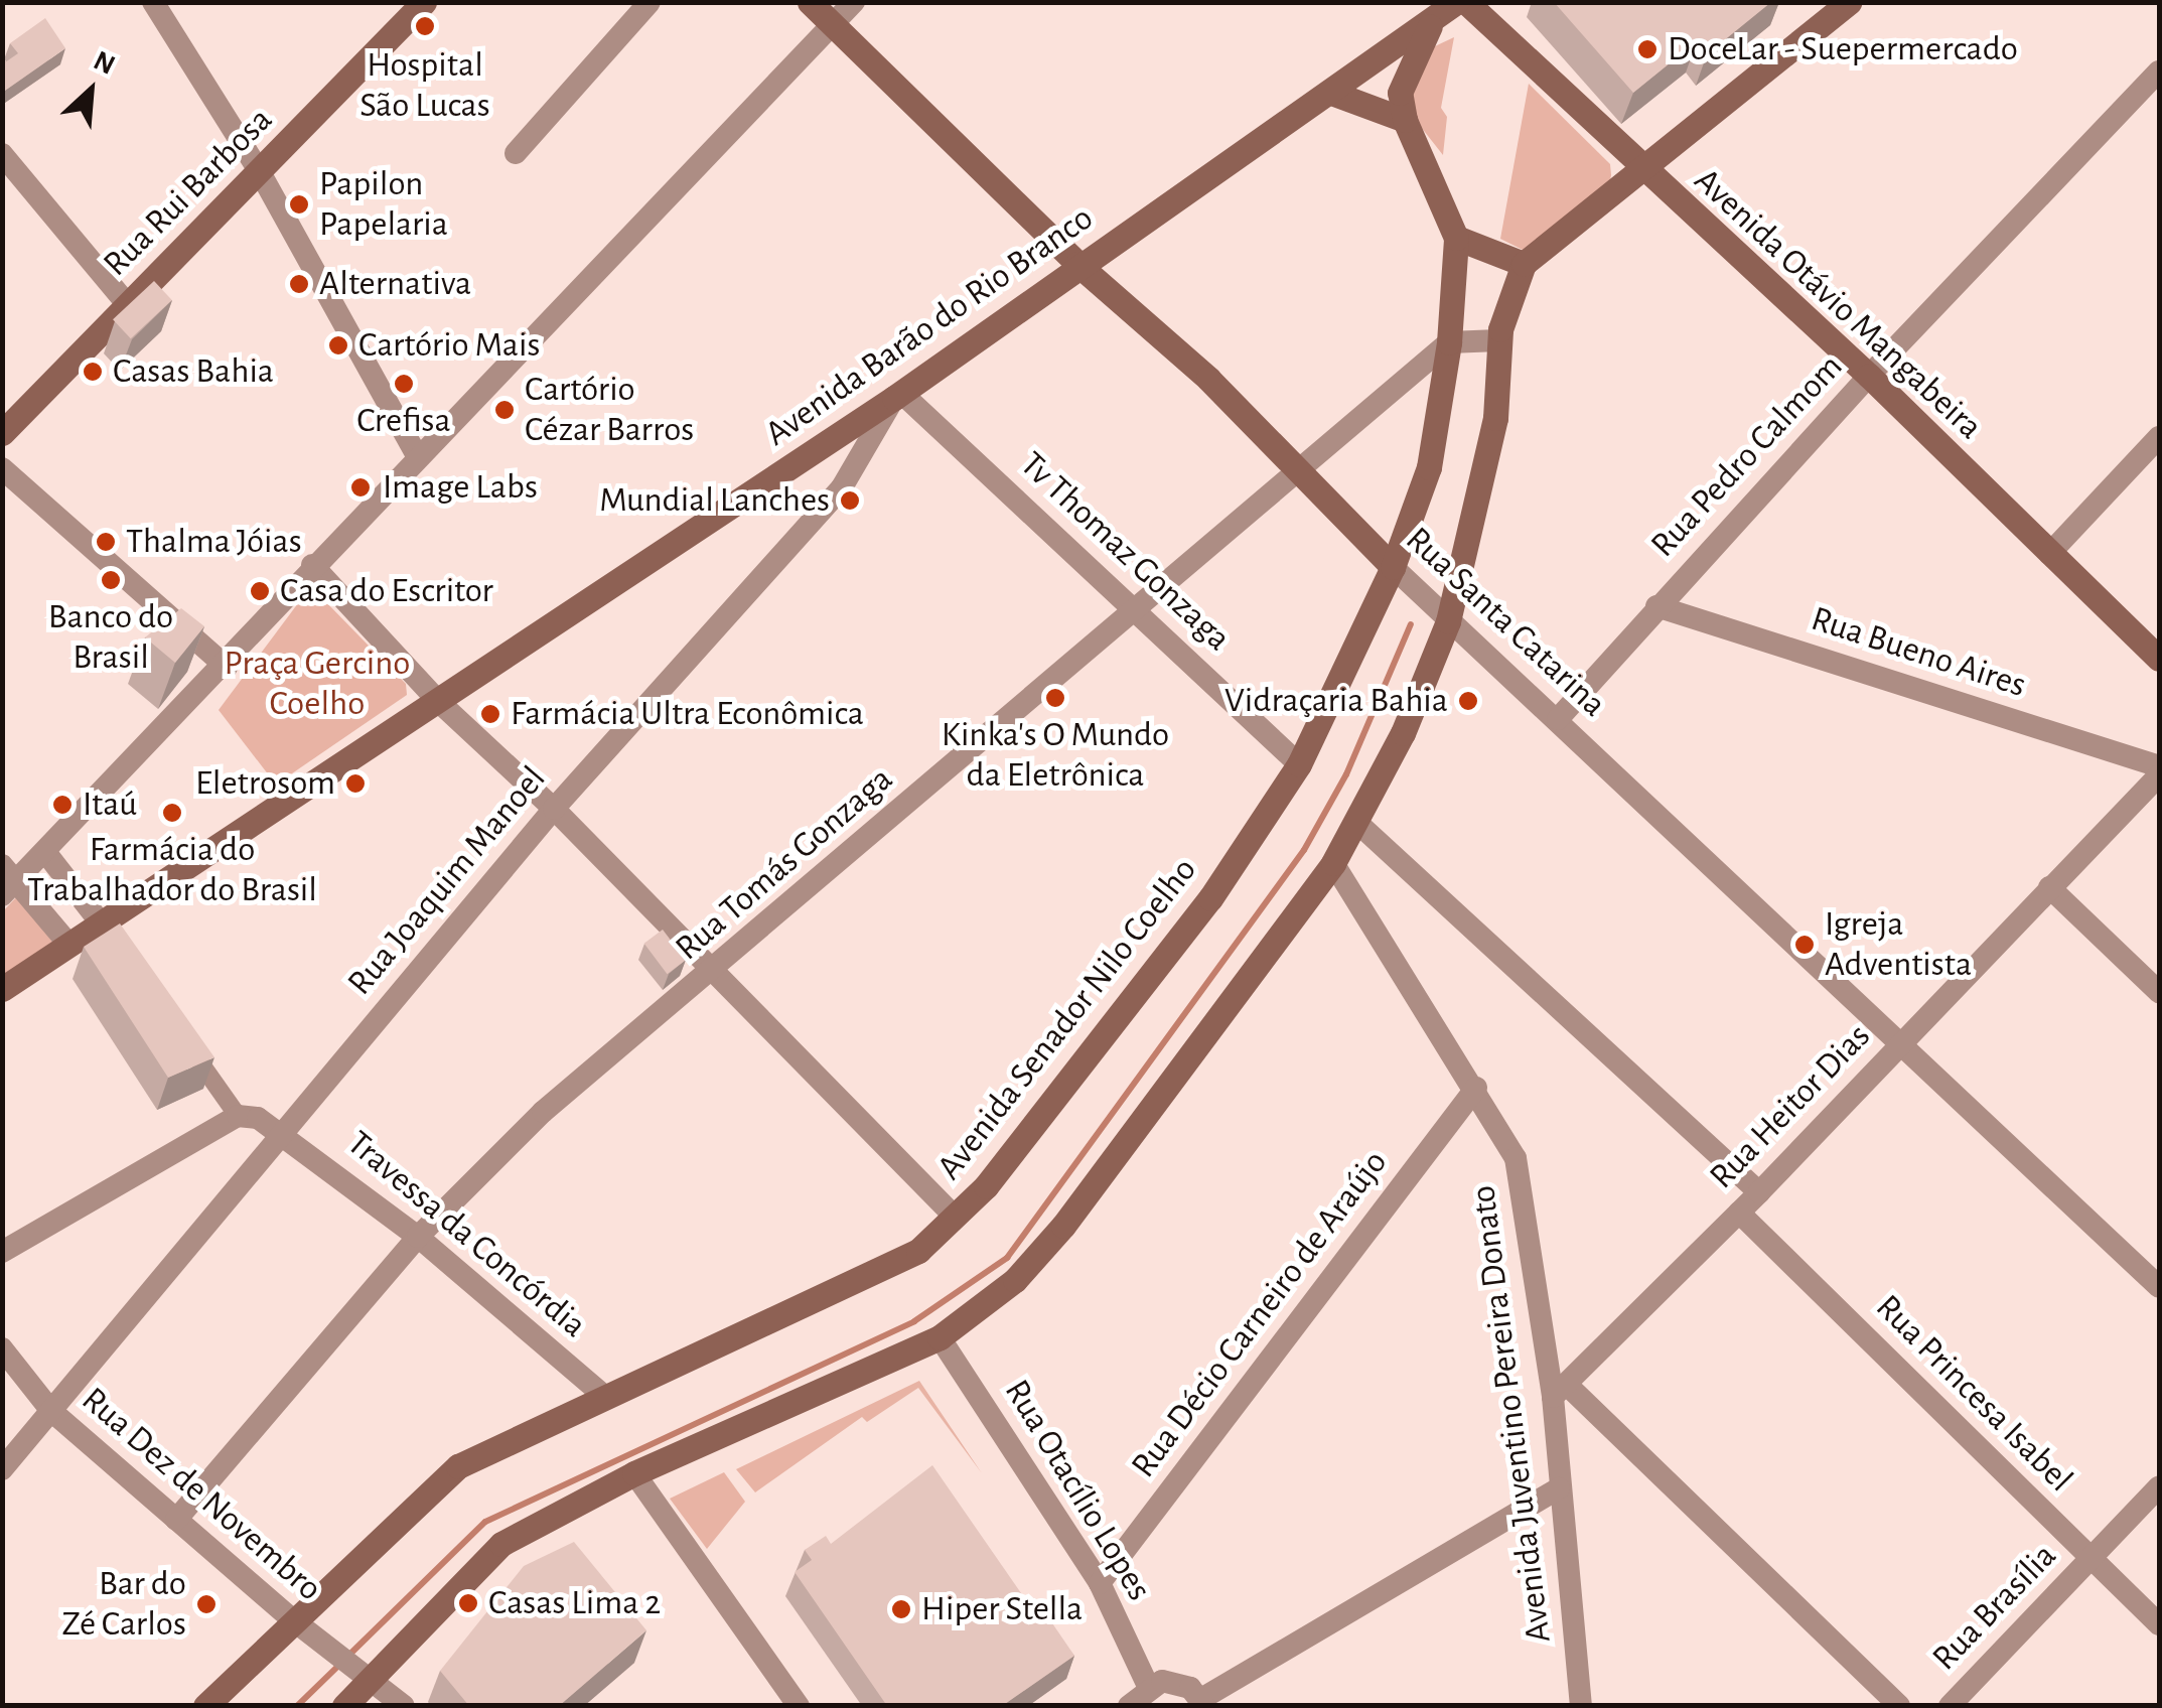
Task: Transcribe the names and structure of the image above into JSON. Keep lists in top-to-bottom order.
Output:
{
  "streets": {
    "main road": [
      "Rua Rui Barbosa",
      "Avenida Otávio Mangabeira",
      "Avenida Barão do Rio Branco",
      "Rua Santa Catarina",
      "Avenida Senador Nilo Coelho"
    ],
    "street": [
      "Rua Pedro Calmom",
      "Tv Thomaz Gonzaga",
      "Rua Bueno Aires",
      "Rua Tomás Gonzaga",
      "Rua Joaquim Manoel",
      "Rua Heitor Dias",
      "Travessa da Concórdia",
      "Rua Décio Carneiro de Araújo",
      "Rua Princesa Isabel",
      "Avenida Juventino Pereira Donato",
      "Rua Otacílio Lopes",
      "Rua Dez de Novembro",
      "Rua Brasília"
    ]
  },
  "crossings": [
    ["Avenida Otávio Mangabeira", "Rua Pedro Calmom"],
    ["Avenida Barão do Rio Branco", "Tv Thomaz Gonzaga"],
    ["Avenida Barão do Rio Branco", "Rua Santa Catarina"],
    ["Avenida Barão do Rio Branco", "Rua Joaquim Manoel"],
    ["Avenida Barão do Rio Branco", "Avenida Senador Nilo Coelho"],
    ["Rua Pedro Calmom", "Rua Santa Catarina"],
    ["Rua Pedro Calmom", "Rua Bueno Aires"],
    ["Tv Thomaz Gonzaga", "Rua Tomás Gonzaga"],
    ["Tv Thomaz Gonzaga", "Rua Joaquim Manoel"],
    ["Tv Thomaz Gonzaga", "Avenida Senador Nilo Coelho"],
    ["Rua Santa Catarina", "Rua Tomás Gonzaga"],
    ["Rua Santa Catarina", "Avenida Senador Nilo Coelho"],
    ["Rua Santa Catarina", "Rua Heitor Dias"],
    ["Rua Tomás Gonzaga", "Avenida Senador Nilo Coelho"],
    ["Rua Tomás Gonzaga", "Travessa da Concórdia"],
    ["Rua Tomás Gonzaga", "Rua Dez de Novembro"],
    ["Rua Joaquim Manoel", "Travessa da Concórdia"],
    ["Rua Joaquim Manoel", "Rua Dez de Novembro"],
    ["Avenida Senador Nilo Coelho", "Travessa da Concórdia"],
    ["Avenida Senador Nilo Coelho", "Rua Dez de Novembro"],
    ["Rua Heitor Dias", "Rua Princesa Isabel"],
    ["Rua Heitor Dias", "Avenida Juventino Pereira Donato"],
    ["Rua Décio Carneiro de Araújo", "Avenida Juventino Pereira Donato"],
    ["Rua Décio Carneiro de Araújo", "Rua Otacílio Lopes"],
    ["Rua Princesa Isabel", "Rua Brasília"]
  ],
  "parks": ["Praça Gercino Coelho"],
  "places": [
    "Hospital São Lucas",
    "DoceLar - Suepermercado",
    "Papilon Papelaria",
    "Alternativa",
    "Cartório Mais",
    "Casas Bahia",
    "Crefisa",
    "Cartório Cézar Barros",
    "Image Labs",
    "Mundial Lanches",
    "Thalma Jóias",
    "Banco do Brasil",
    "Casa do Escritor",
    "Kinka's O Mundo da Eletrônica",
    "Vidraçaria Bahia",
    "Farmácia Ultra Econômica",
    "Eletrosom",
    "Itaú",
    "Farmácia do Trabalhador do Brasil",
    "Igreja Adventista",
    "Casas Lima 2",
    "Bar do Zé Carlos",
    "Hiper Stella"
  ],
  "north": "top right"
}
